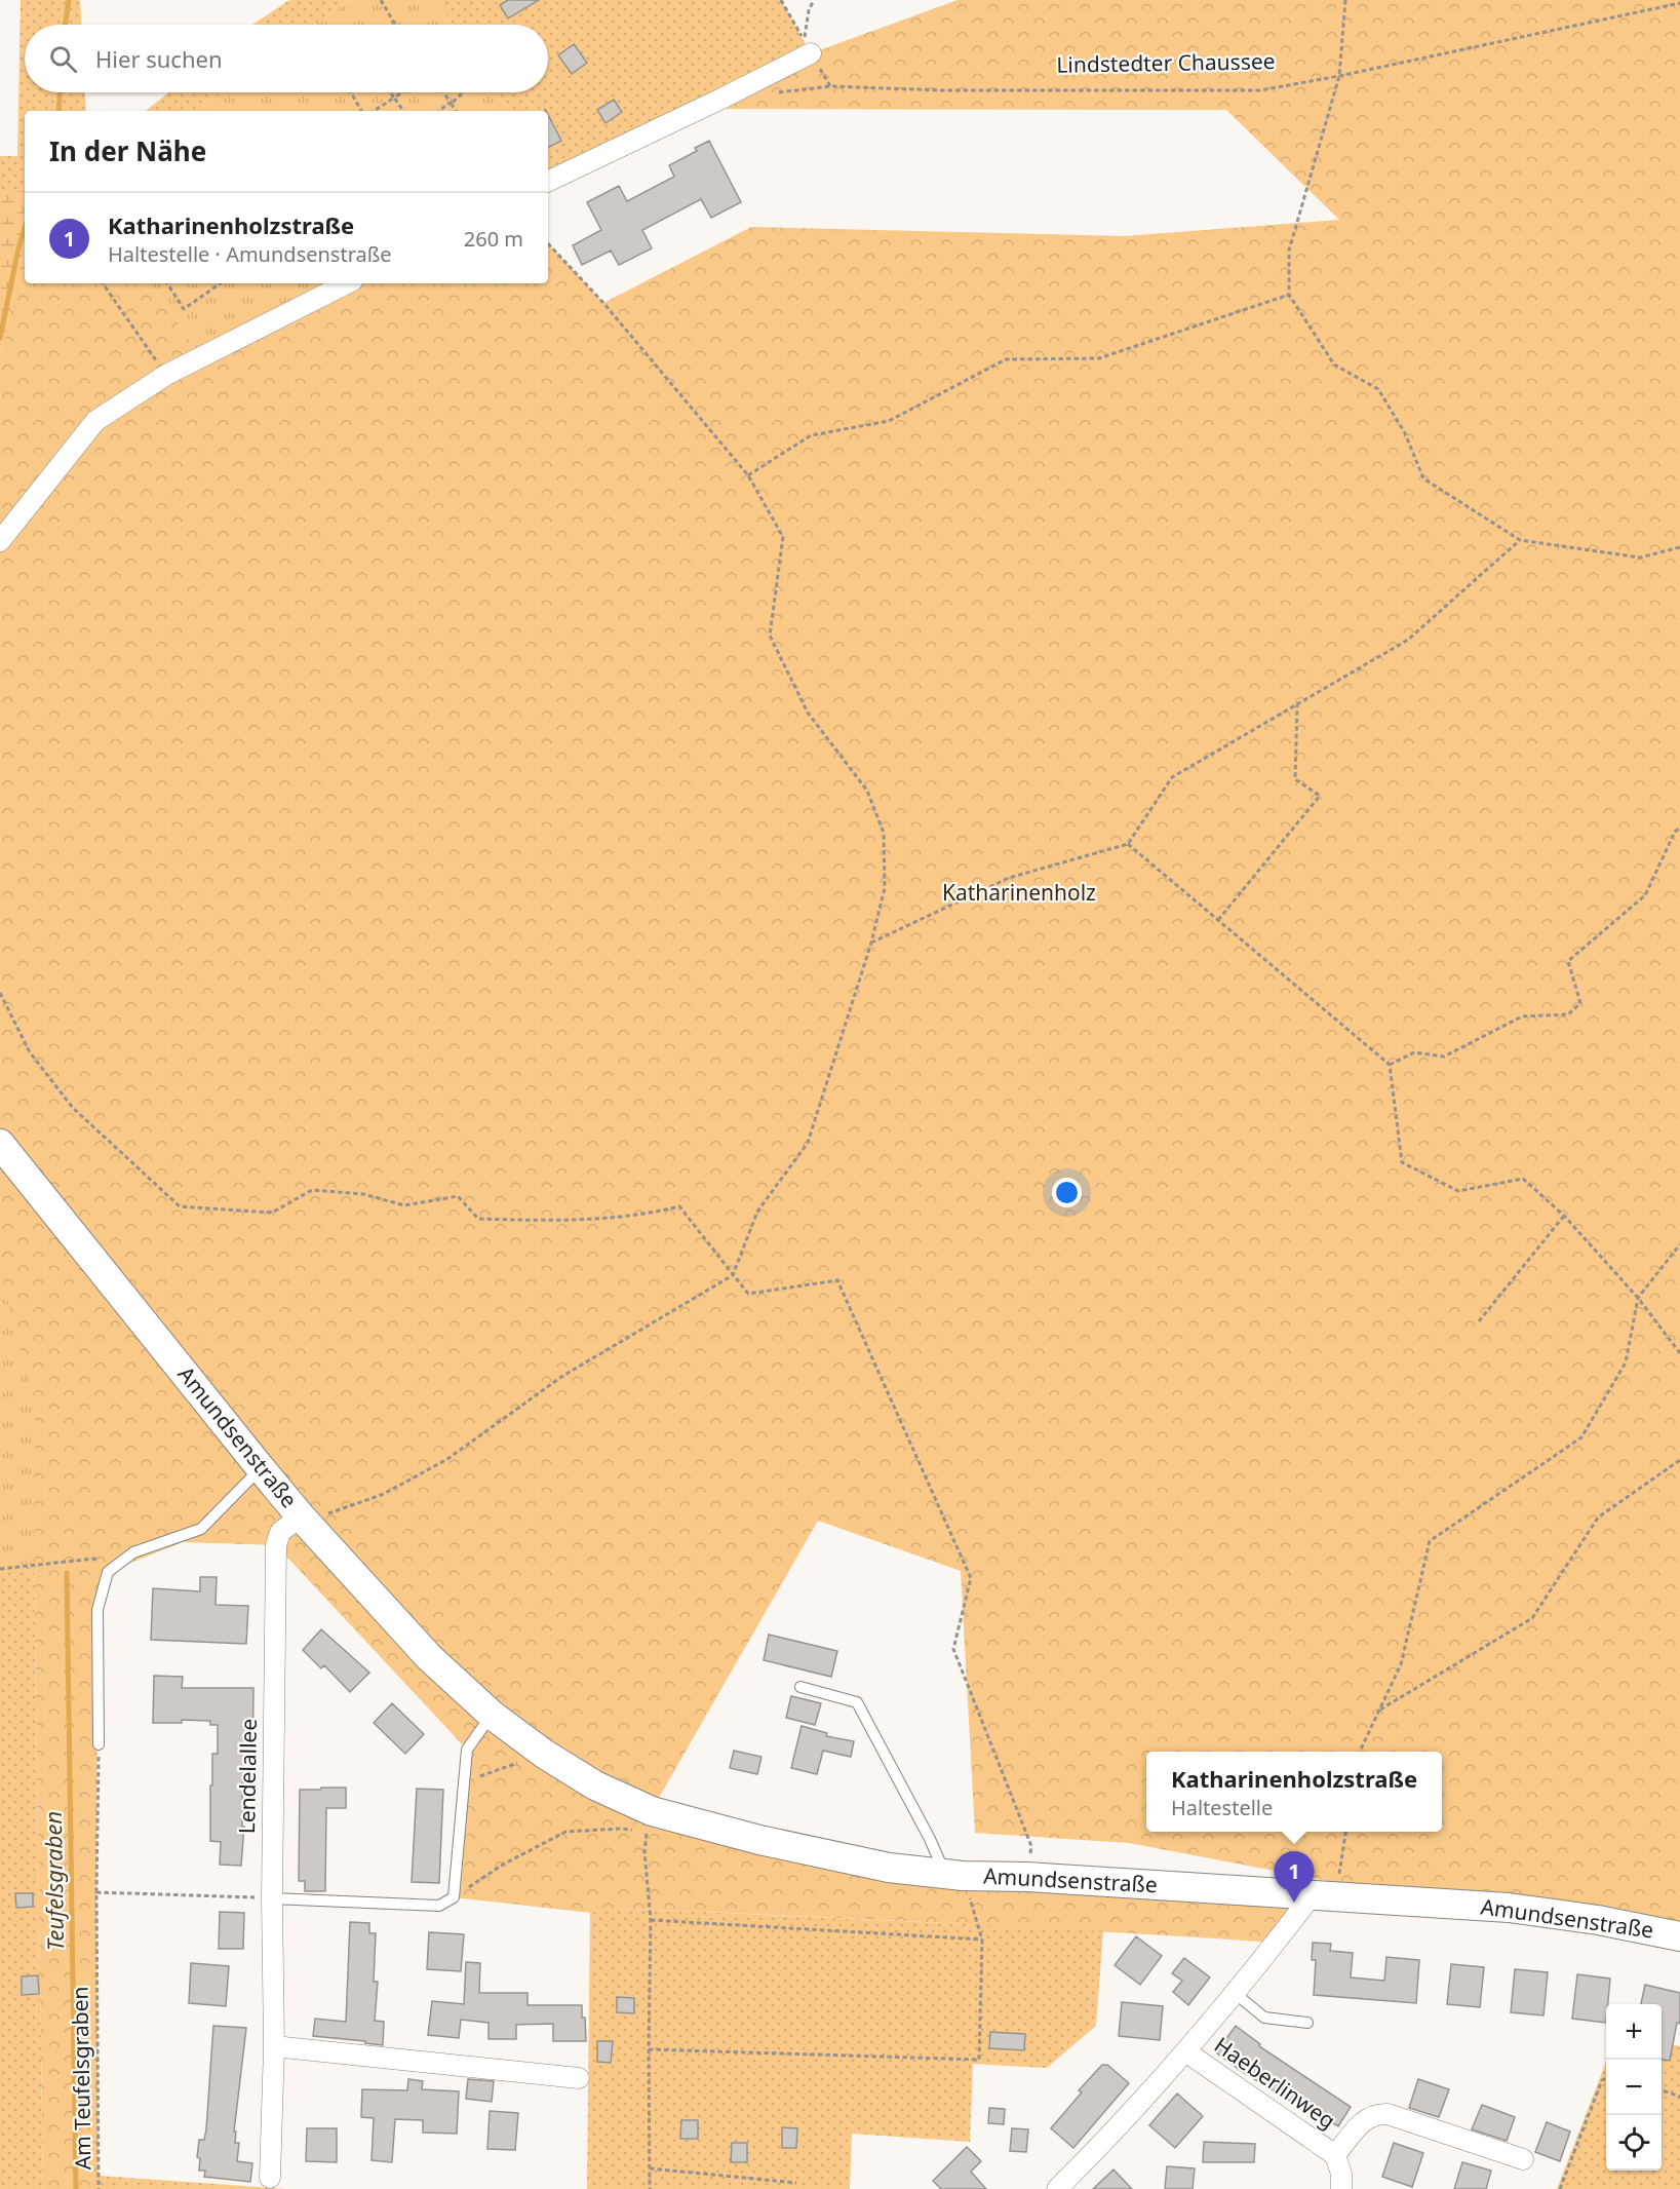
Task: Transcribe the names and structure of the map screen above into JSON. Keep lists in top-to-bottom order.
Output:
{
  "streets": {
    "street": ["Amundsenstraße", "Lendelallee", "Haeberlinweg"],
    "path": ["Lindstedter Chaussee", "Am Teufelsgraben"]
  },
  "crossings": [
    ["Amundsenstraße", "Lendelallee"]
  ],
  "water": ["Teufelsgraben"],
  "parks": ["Katharinenholz"],
  "page": {
    "search": "Hier suchen",
    "heading": "In der Nähe",
    "list": [
      {
        "mark": "1",
        "name": "Katharinenholzstraße",
        "note": "Haltestelle · Amundsenstraße",
        "value": "260 m"
      }
    ],
    "popup": ["Katharinenholzstraße", "Haltestelle"],
    "pins": "1",
    "map_buttons": ["+", "−"]
  }
}
